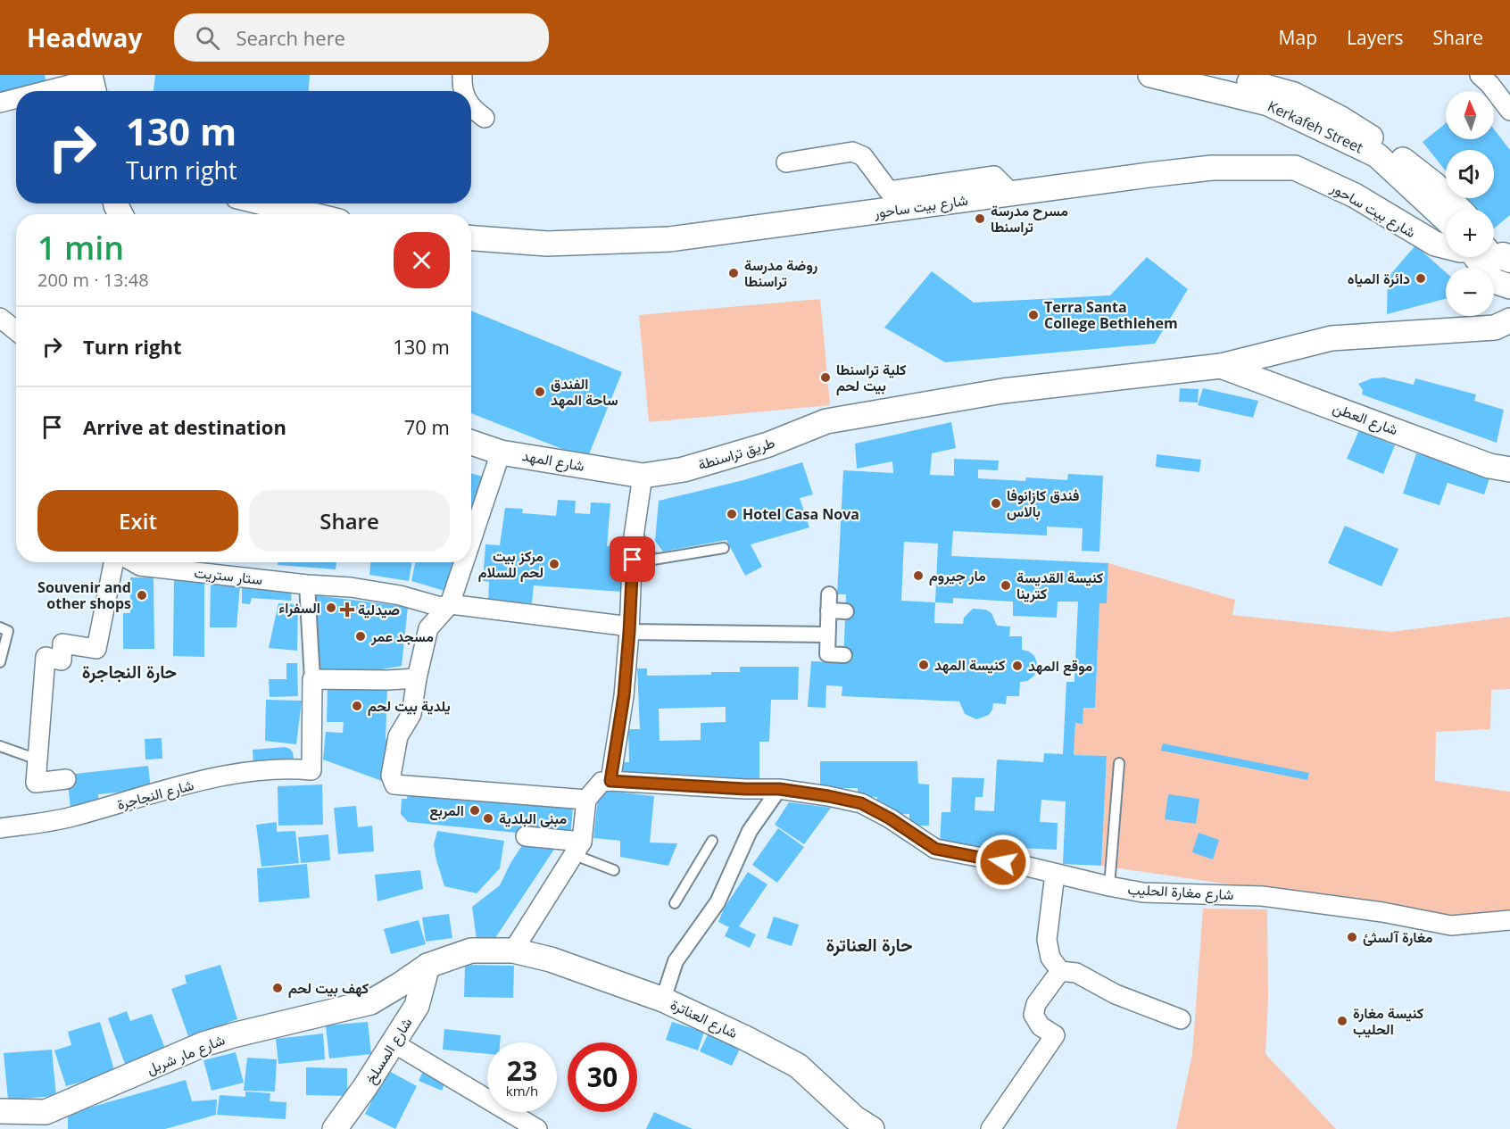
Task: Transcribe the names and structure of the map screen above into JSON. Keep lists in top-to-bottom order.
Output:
{
  "streets": {
    "street": [
      "Kerkafeh Street",
      "شارع بيت ساحور",
      "شارع العطن",
      "طريق تراسنطة",
      "شارع المهد",
      "ستار ستريت",
      "شارع النجاجرة",
      "شارع مغارة الحليب",
      "شارع العناترة",
      "شارع المسلخ",
      "شارع مار شربل"
    ]
  },
  "crossings": [
    ["شارع العطن", "طريق تراسنطة"],
    ["طريق تراسنطة", "شارع المهد"],
    ["شارع العناترة", "شارع المسلخ"],
    ["شارع العناترة", "شارع مار شربل"],
    ["شارع المسلخ", "شارع مار شربل"]
  ],
  "districts": ["حارة النجاجرة", "حارة العناترة"],
  "places": {
    "other": [
      "مسرح مدرسة تراسنطا",
      "روضة مدرسة تراسنطا",
      "دائرة المياه",
      "Terra Santa College Bethlehem",
      "كلية تراسنطا بيت لحم",
      "الفندق ساحة المهد",
      "فندق كازانوفا بالاس",
      "Hotel Casa Nova",
      "مركز بيت لحم للسلام",
      "مار جيروم",
      "كنيسة القديسة كترينا",
      "Souvenir and other shops",
      "السفراء",
      "مسجد عمر",
      "كنيسة المهد",
      "موقع المهد",
      "يلدية بيت لحم",
      "المربع",
      "مبنى البلدية",
      "مغارة آلسثئ",
      "كهف بيت لحم",
      "كنيسة مغارة الحليب"
    ],
    "health": ["صيدلية"]
  },
  "north": "top",
  "page": {
    "header": "Headway",
    "search": "Search here",
    "nav": ["Map", "Layers", "Share"],
    "map_buttons": ["+", "−"],
    "turn": ["130 m", "Turn right"],
    "heading": ["1 min", "200 m · 13:48"],
    "list": [
      {
        "name": "Turn right",
        "value": "130 m"
      },
      {
        "name": "Arrive at destination",
        "value": "70 m"
      }
    ],
    "buttons": ["Exit", "Share"],
    "speed": "23 km/h",
    "limit": "30"
  }
}
